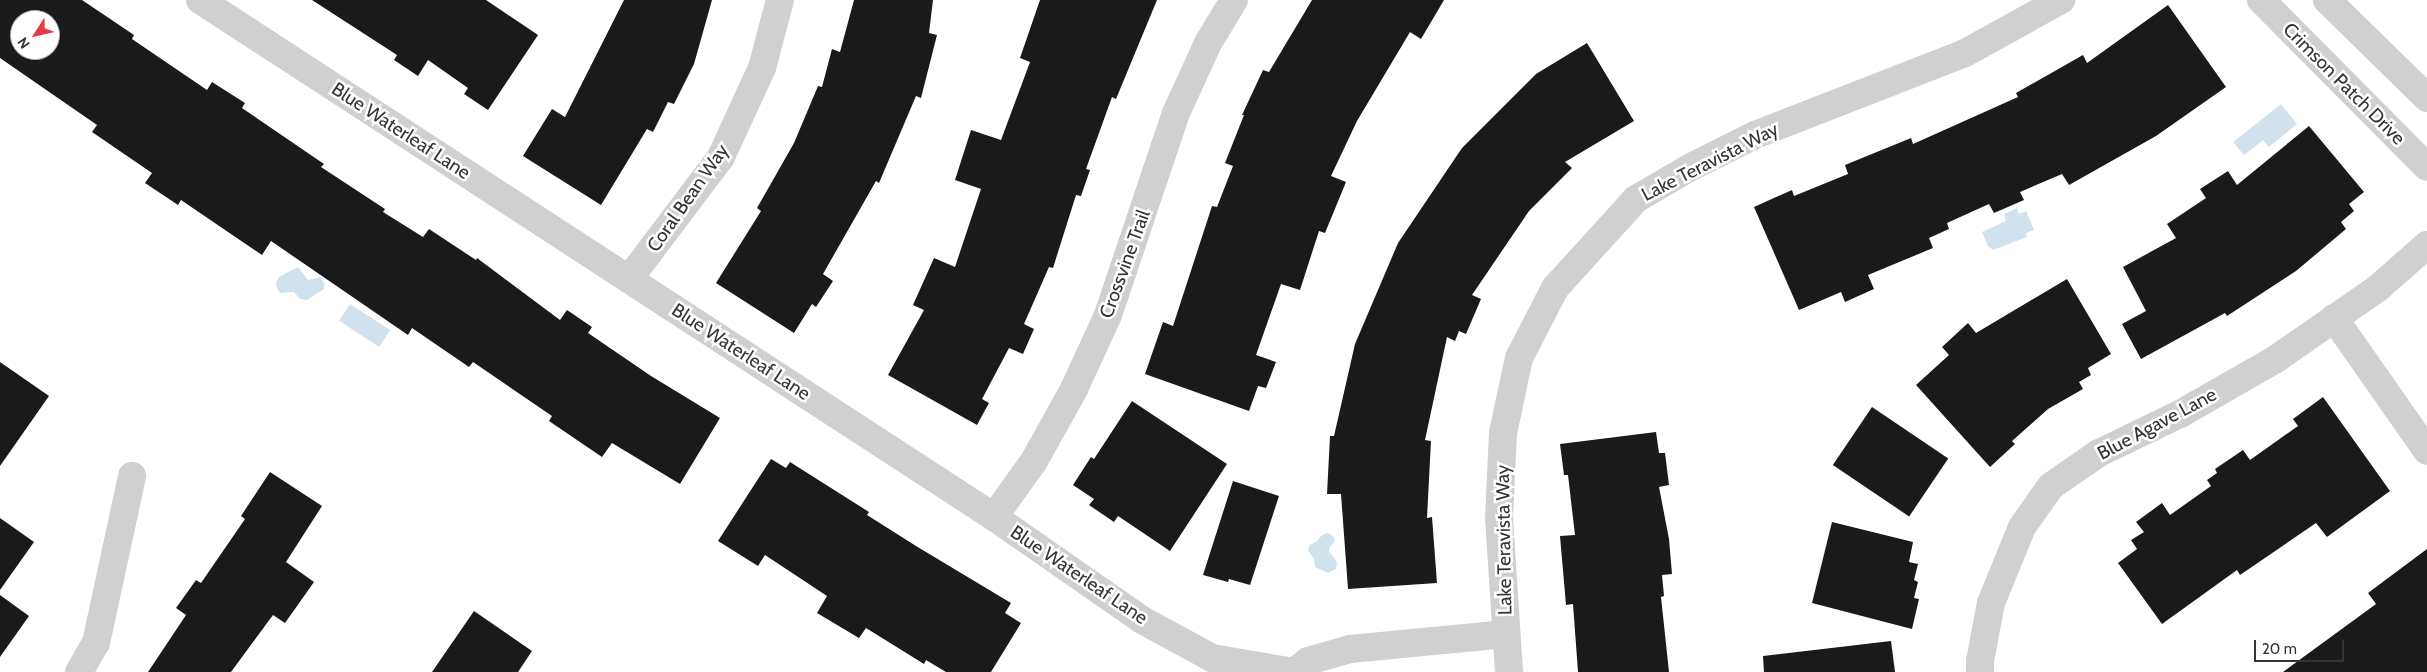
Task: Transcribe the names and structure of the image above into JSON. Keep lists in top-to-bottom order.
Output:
{
  "streets": {
    "street": [
      "Crimson Patch Drive",
      "Blue Waterleaf Lane",
      "Lake Teravista Way",
      "Coral Bean Way",
      "Crossvine Trail",
      "Blue Agave Lane"
    ]
  },
  "crossings": [
    ["Blue Waterleaf Lane", "Lake Teravista Way"],
    ["Blue Waterleaf Lane", "Coral Bean Way"],
    ["Blue Waterleaf Lane", "Crossvine Trail"]
  ],
  "scale_bar": "20 m",
  "north": "bottom left"
}
